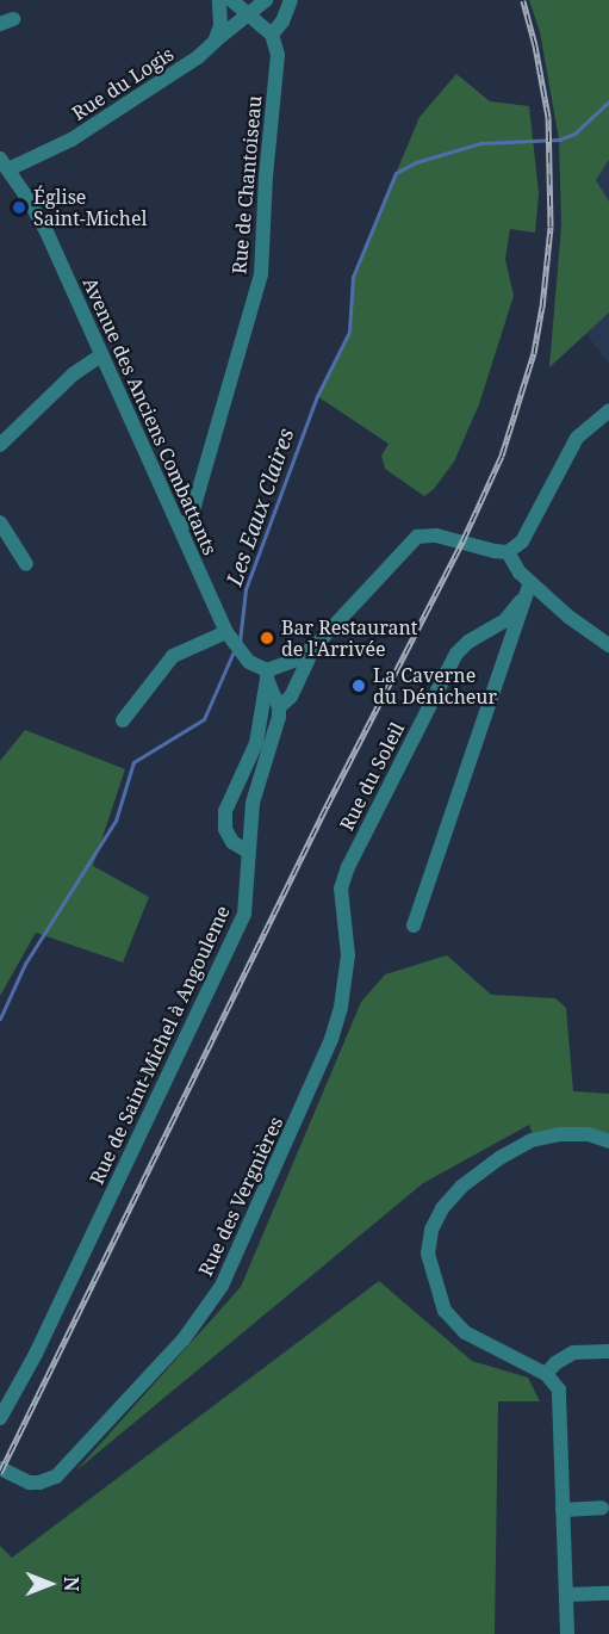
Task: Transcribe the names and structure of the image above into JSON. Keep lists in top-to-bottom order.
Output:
{
  "streets": {
    "street": [
      "Rue du Logis",
      "Rue de Chantoiseau",
      "Avenue des Anciens Combattants",
      "Rue du Soleil",
      "Rue de Saint-Michel à Angouleme",
      "Rue des Vergnières"
    ]
  },
  "crossings": [
    ["Rue du Logis", "Avenue des Anciens Combattants"],
    ["Rue de Chantoiseau", "Avenue des Anciens Combattants"],
    ["Rue du Soleil", "Rue des Vergnières"]
  ],
  "water": ["Les Eaux Claires"],
  "places": ["Église Saint-Michel", "Bar Restaurant de l'Arrivée", "La Caverne du Dénicheur"],
  "north": "right"
}
